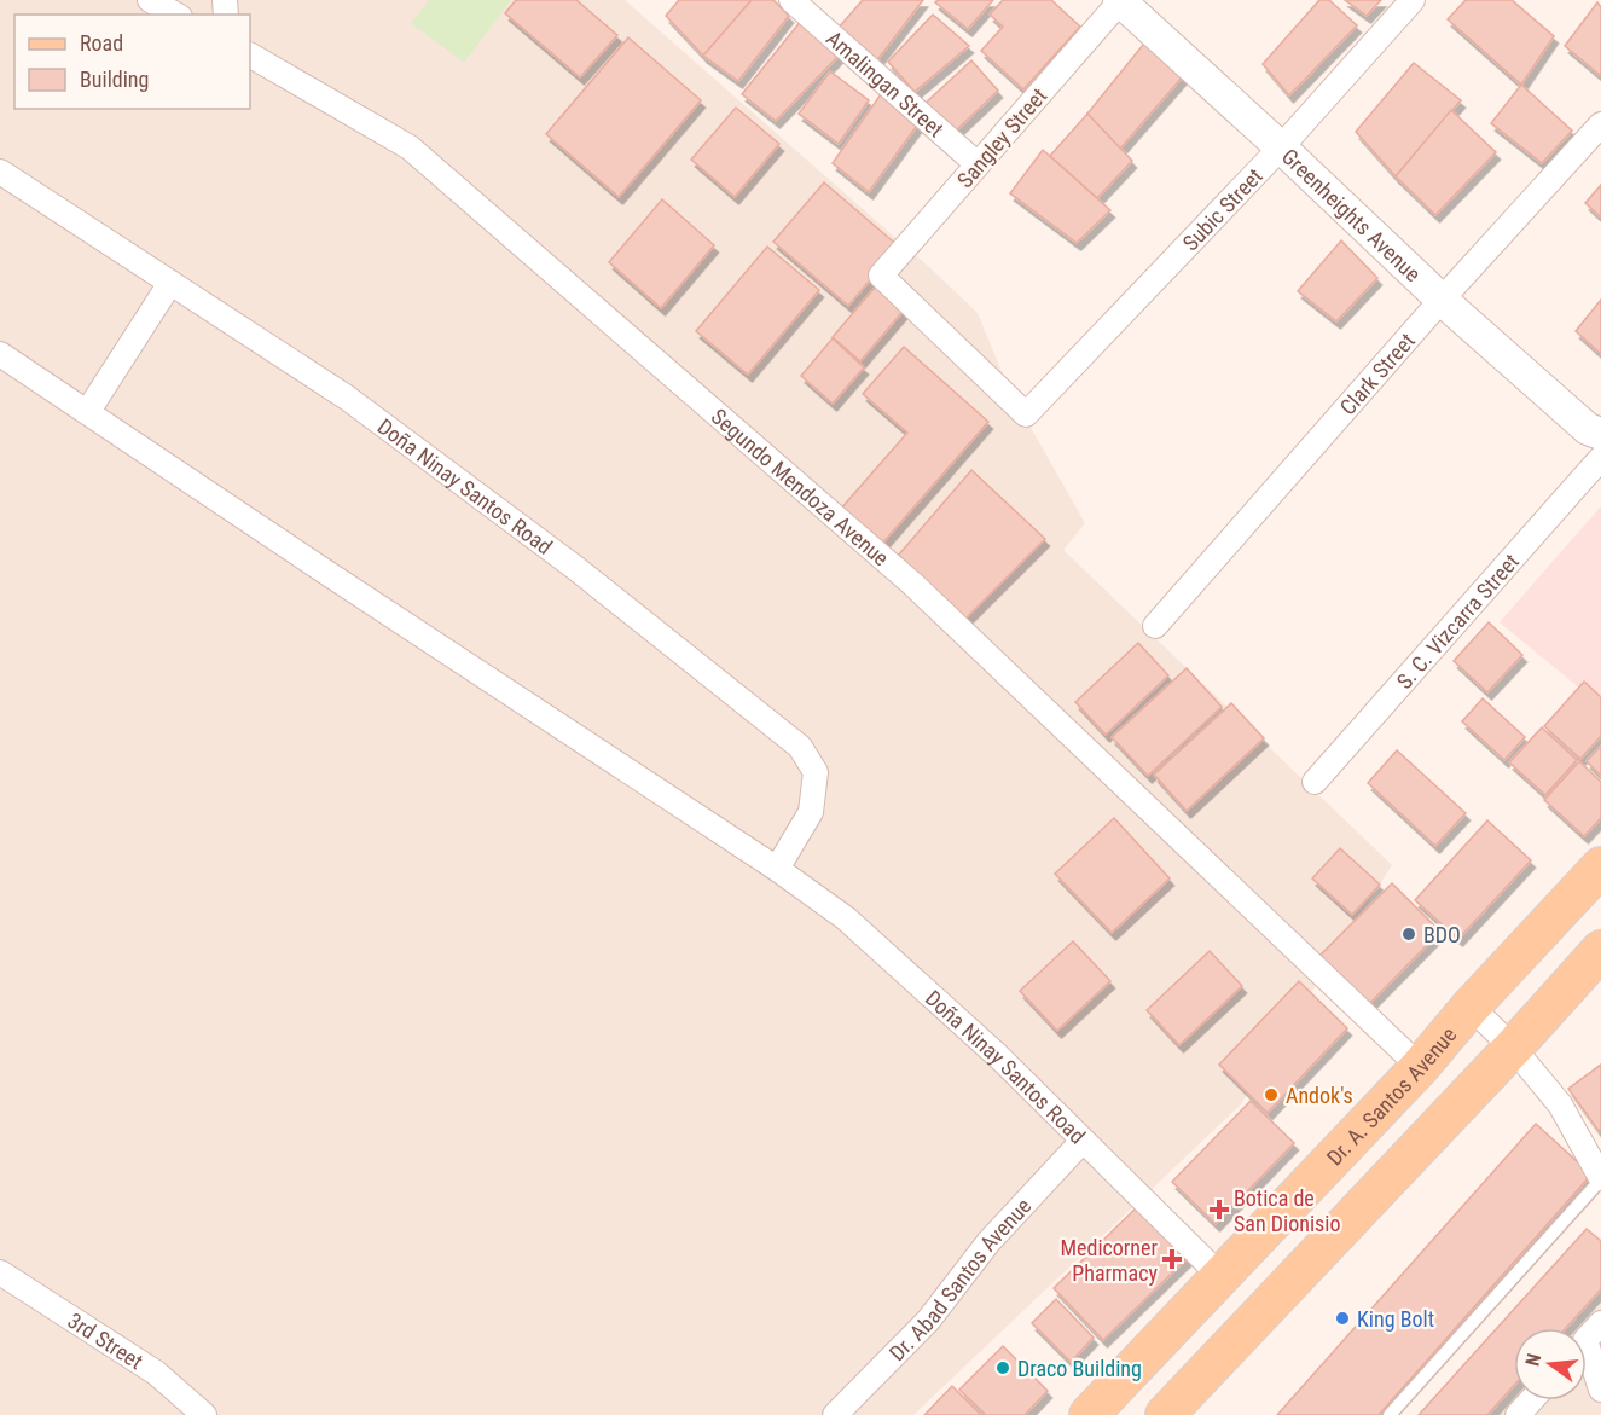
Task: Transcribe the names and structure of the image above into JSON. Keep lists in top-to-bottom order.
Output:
{
  "streets": {
    "main road": ["Dr. A. Santos Avenue"],
    "street": [
      "Amalingan Street",
      "Sangley Street",
      "Subic Street",
      "Greenheights Avenue",
      "Clark Street",
      "Doña Ninay Santos Road",
      "Segundo Mendoza Avenue",
      "S. C. Vizcarra Street",
      "Dr. Abad Santos Avenue",
      "3rd Street"
    ]
  },
  "crossings": [
    ["Amalingan Street", "Sangley Street"],
    ["Sangley Street", "Subic Street"],
    ["Sangley Street", "Greenheights Avenue"],
    ["Subic Street", "Greenheights Avenue"],
    ["Greenheights Avenue", "Clark Street"],
    ["Greenheights Avenue", "S. C. Vizcarra Street"],
    ["Doña Ninay Santos Road", "Dr. A. Santos Avenue"],
    ["Doña Ninay Santos Road", "Dr. Abad Santos Avenue"],
    ["Segundo Mendoza Avenue", "Dr. A. Santos Avenue"]
  ],
  "places": {
    "other": [
      "BDO",
      "Andok's",
      "King Bolt",
      "Draco Building"
    ],
    "health": ["Botica de San Dionisio", "Medicorner Pharmacy"]
  },
  "legend": ["Road", "Building"],
  "north": "left"
}
